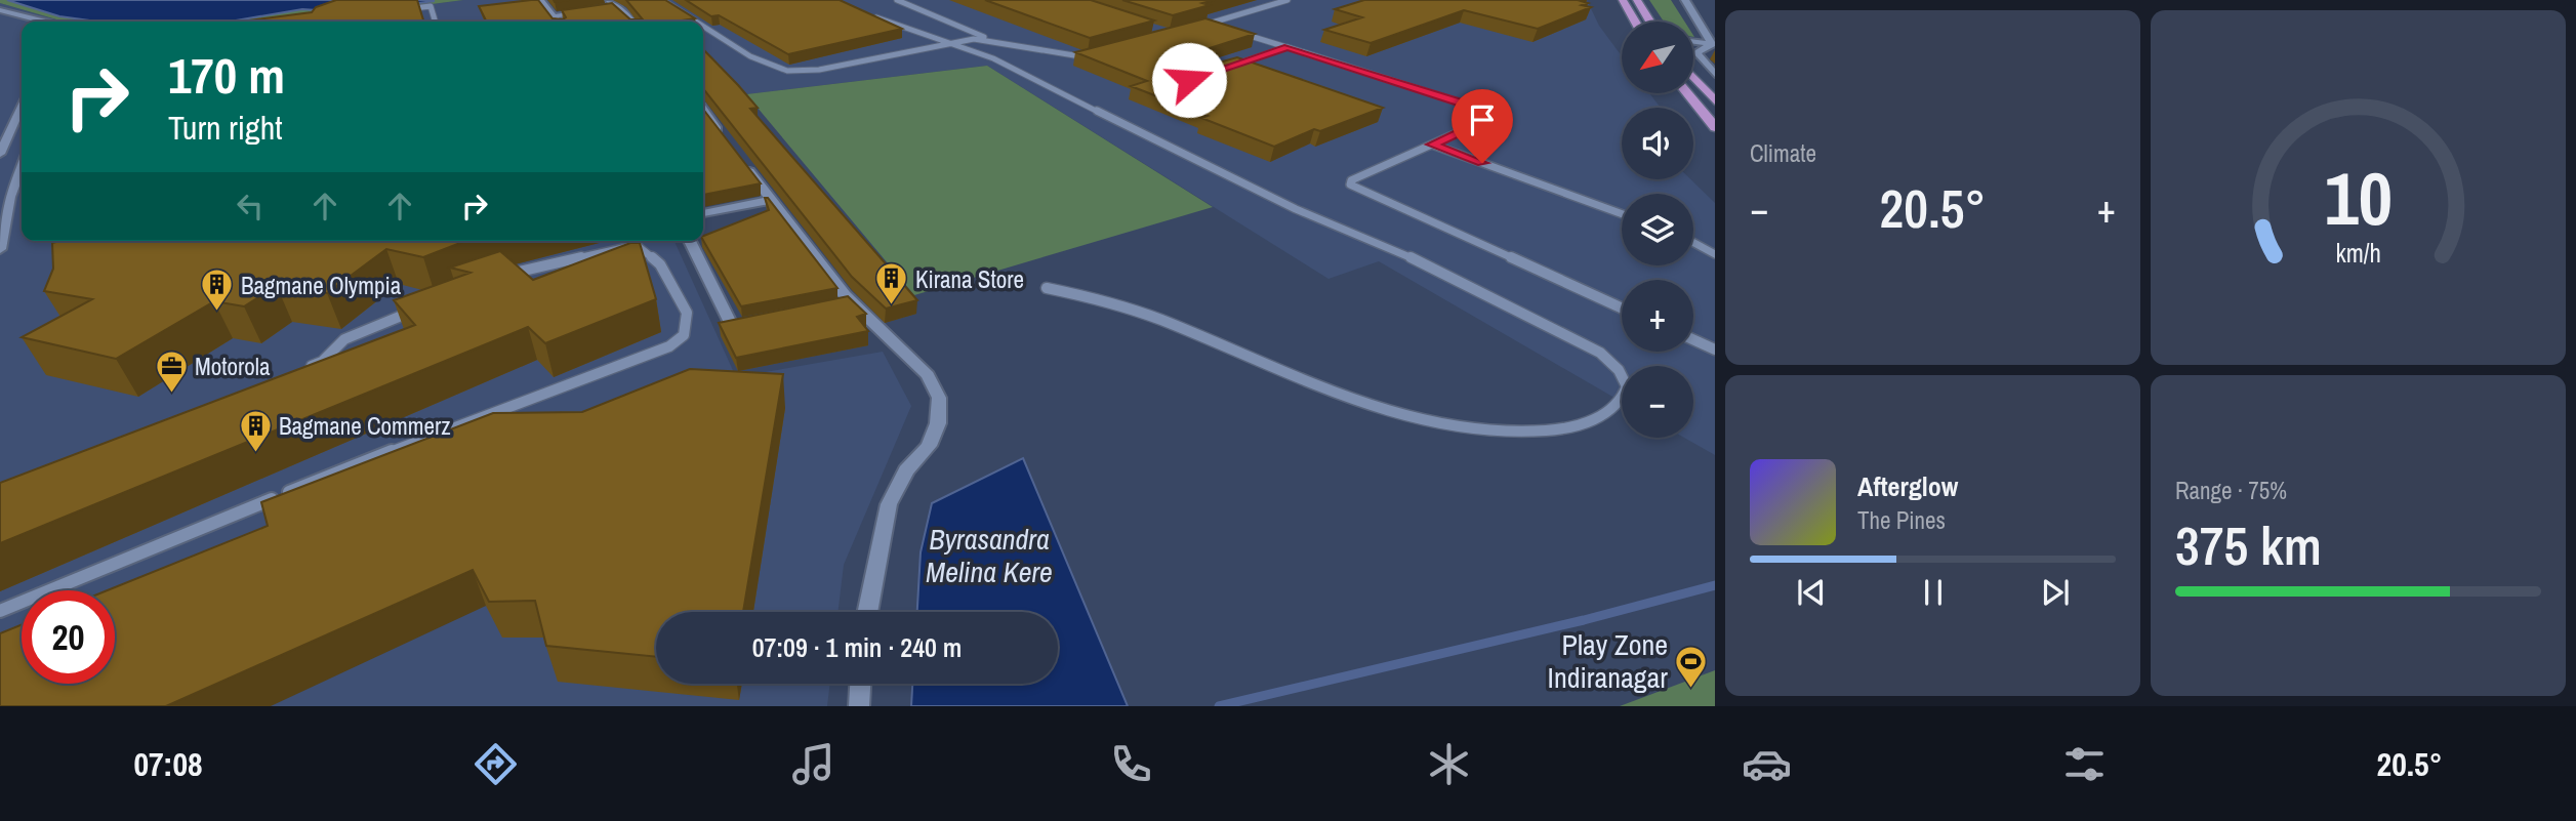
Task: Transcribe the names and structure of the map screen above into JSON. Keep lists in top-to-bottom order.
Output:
{
  "water": ["Byrasandra Melina Kere"],
  "places": {
    "building": ["Kirana Store", "Bagmane Olympia", "Bagmane Commerz"],
    "office": ["Motorola"],
    "sports": ["Play Zone Indiranagar"]
  },
  "north": "bottom left",
  "page": {
    "tile": [
      "Climate",
      ["Range · 75%", "375 km"]
    ],
    "map_buttons": ["+", "−"],
    "turn": ["170 m", "Turn right"],
    "heat": ["−", "20.5°", "+"],
    "song": ["Afterglow", "The Pines"],
    "limit": "20",
    "trip": "07:09 · 1 min · 240 m",
    "tabs": ["07:08", "20.5°"],
    "gauge": ["10", "km/h"]
  }
}
